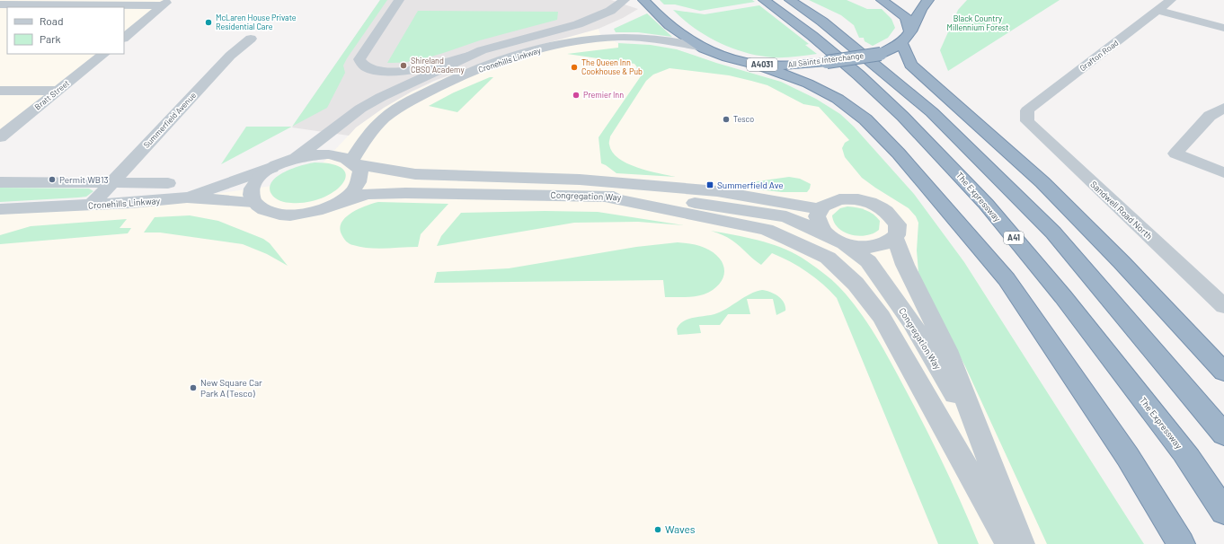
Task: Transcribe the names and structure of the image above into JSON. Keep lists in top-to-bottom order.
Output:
{
  "streets": {
    "highway": [
      "All Saints Interchange",
      "A4031",
      "The Expressway",
      "A41"
    ],
    "street": [
      "Grafton Road",
      "Cronehills Linkway",
      "Bratt Street",
      "Summerfield Avenue",
      "Congregation Way",
      "Sandwell Road North"
    ]
  },
  "crossings": [
    ["Grafton Road", "Sandwell Road North"],
    ["Cronehills Linkway", "All Saints Interchange"],
    ["Cronehills Linkway", "Summerfield Avenue"],
    ["Cronehills Linkway", "Congregation Way"]
  ],
  "parks": ["Black Country Millennium Forest"],
  "places": {
    "other": [
      "McLaren House Private Residential Care",
      "Shireland CBSO Academy",
      "The Queen Inn Cookhouse & Pub",
      "Premier Inn",
      "Tesco",
      "Permit WB13",
      "New Square Car Park A (Tesco)",
      "Waves"
    ],
    "transit": ["Summerfield Ave"]
  },
  "legend": ["Road", "Park"]
}
